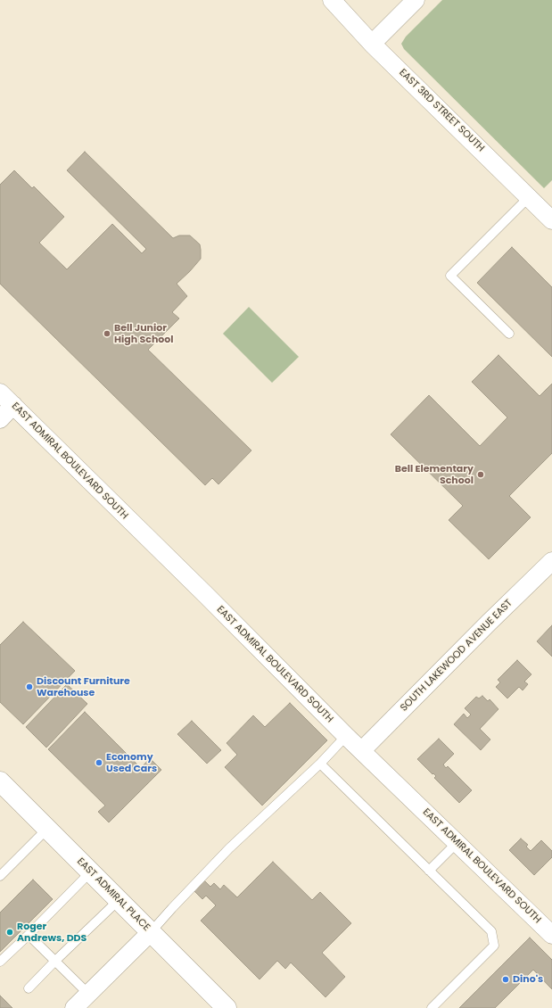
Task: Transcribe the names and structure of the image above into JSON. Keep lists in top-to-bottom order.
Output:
{
  "streets": {
    "main road": ["EAST ADMIRAL PLACE"],
    "street": ["EAST 3RD STREET SOUTH", "EAST ADMIRAL BOULEVARD SOUTH", "SOUTH LAKEWOOD AVENUE EAST"]
  },
  "crossings": [
    ["EAST ADMIRAL BOULEVARD SOUTH", "SOUTH LAKEWOOD AVENUE EAST"]
  ],
  "places": [
    "Bell Junior High School",
    "Bell Elementary School",
    "Discount Furniture Warehouse",
    "Economy Used Cars",
    "Roger Andrews, DDS",
    "Dino's"
  ]
}
